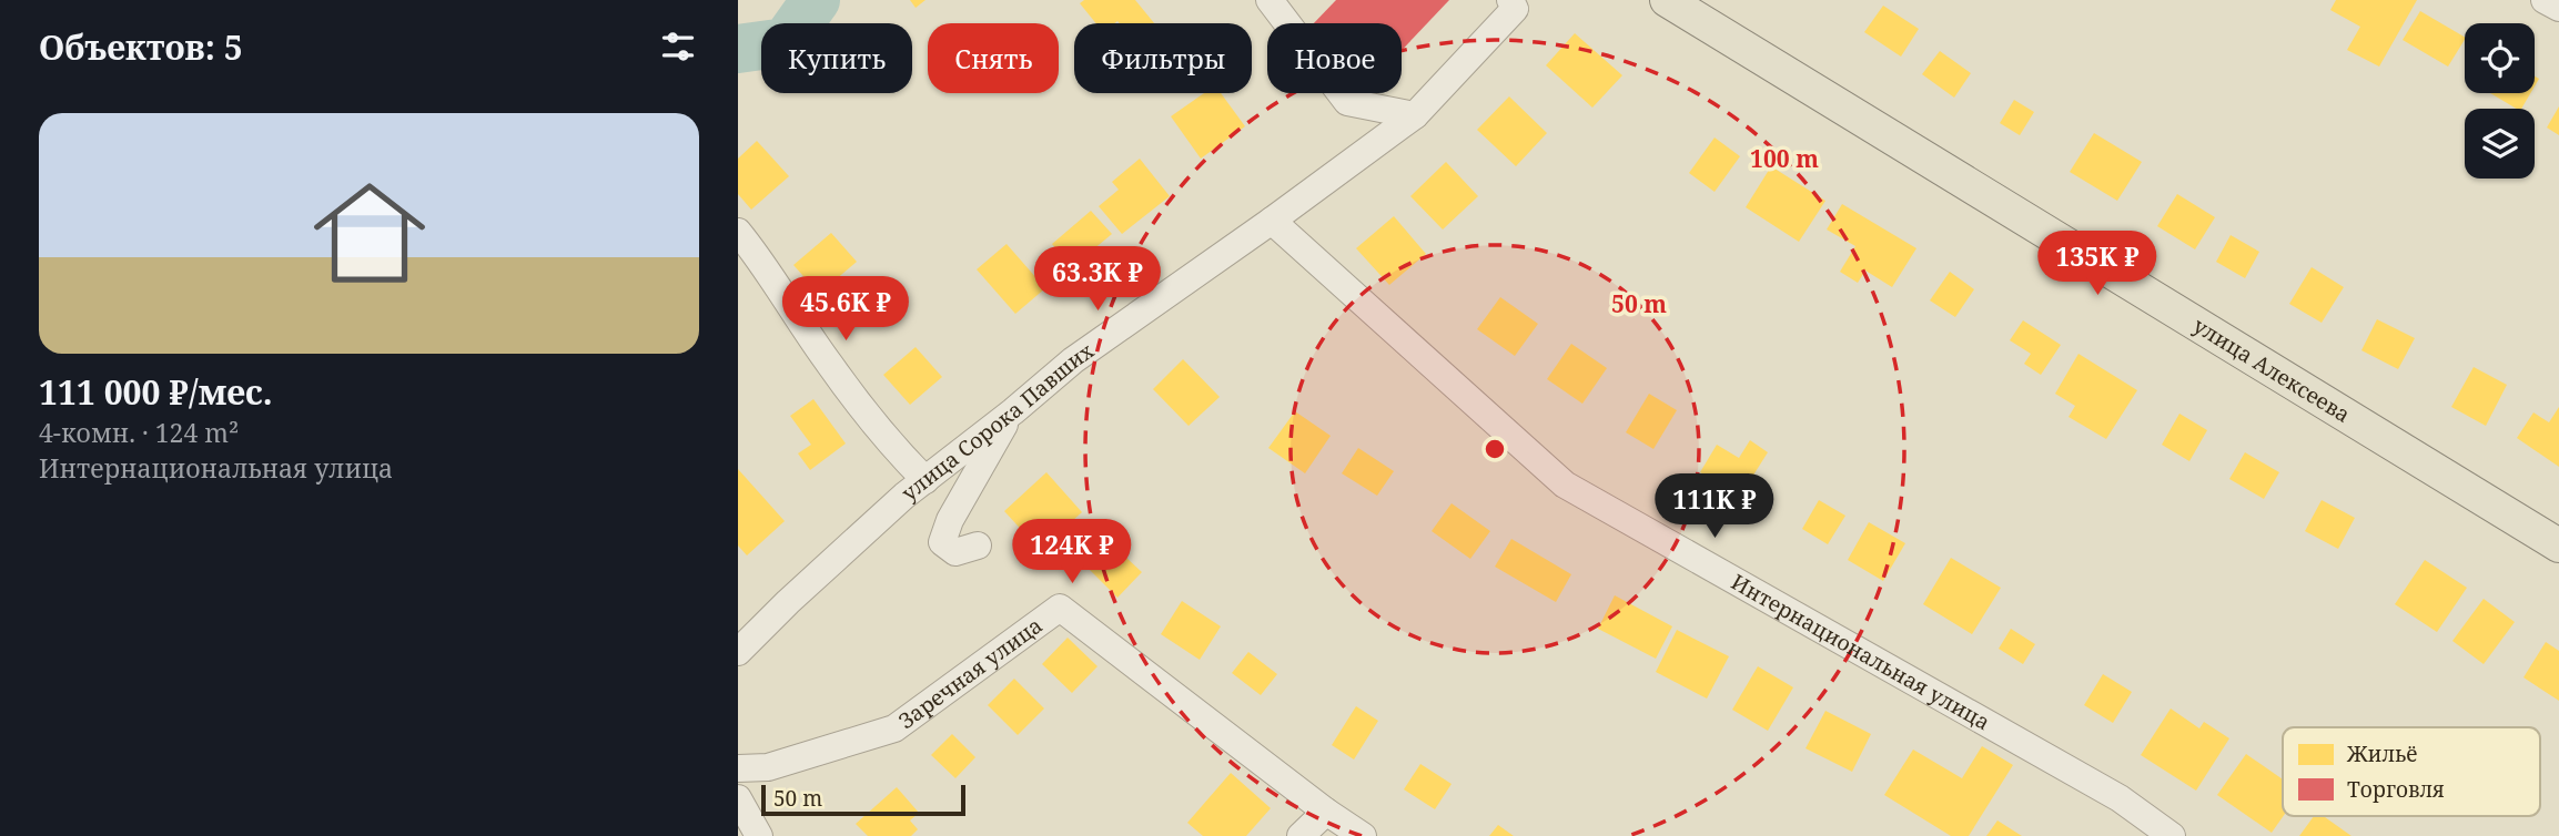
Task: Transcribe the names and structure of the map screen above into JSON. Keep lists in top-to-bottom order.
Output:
{
  "streets": {
    "main road": ["улица Алексеева"],
    "street": ["улица Сорока Павших", "Интернациональная улица", "Заречная улица"]
  },
  "crossings": [
    ["улица Сорока Павших", "Интернациональная улица"]
  ],
  "legend": ["Жильё", "Торговля"],
  "scale_bar": "50 m",
  "page": {
    "heading": "Объектов: 5",
    "chip": [
      "Купить",
      "Снять",
      "Фильтры",
      "Новое"
    ],
    "list": [
      {
        "name": "111 000 ₽/мес.",
        "note": "4-комн. · 124 m² · Интернациональная улица"
      }
    ],
    "price": [
      "135K ₽",
      "63.3K ₽",
      "45.6K ₽",
      "111K ₽",
      "124K ₽"
    ],
    "scale": "50 m"
  },
  "rings": ["100 m", "50 m"]
}
